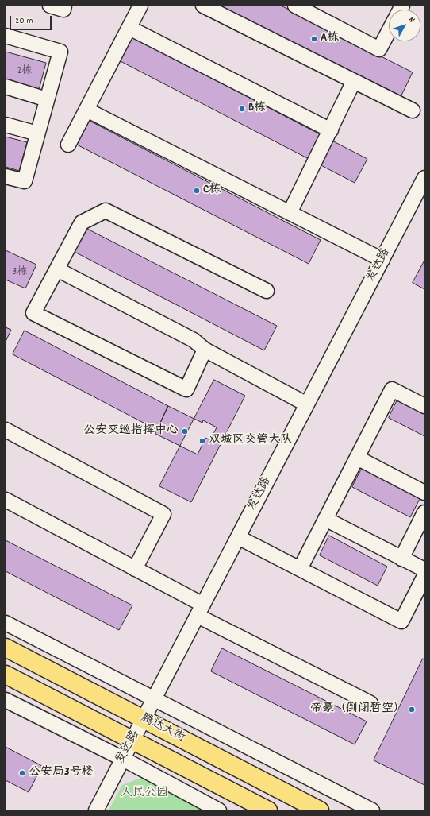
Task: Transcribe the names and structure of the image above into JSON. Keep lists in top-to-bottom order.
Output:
{
  "streets": {
    "main road": ["腾达大街"],
    "street": ["发达路"]
  },
  "crossings": [
    ["发达路", "腾达大街"]
  ],
  "parks": ["人民公园"],
  "places": [
    "A栋",
    "B栋",
    "C栋",
    "公安交巡指挥中心",
    "双城区交管大队",
    "帝豪（倒闭暂空）",
    "公安局3号楼"
  ],
  "house_numbers": ["2栋", "3栋"],
  "scale_bar": "20 m",
  "north": "top right"
}
